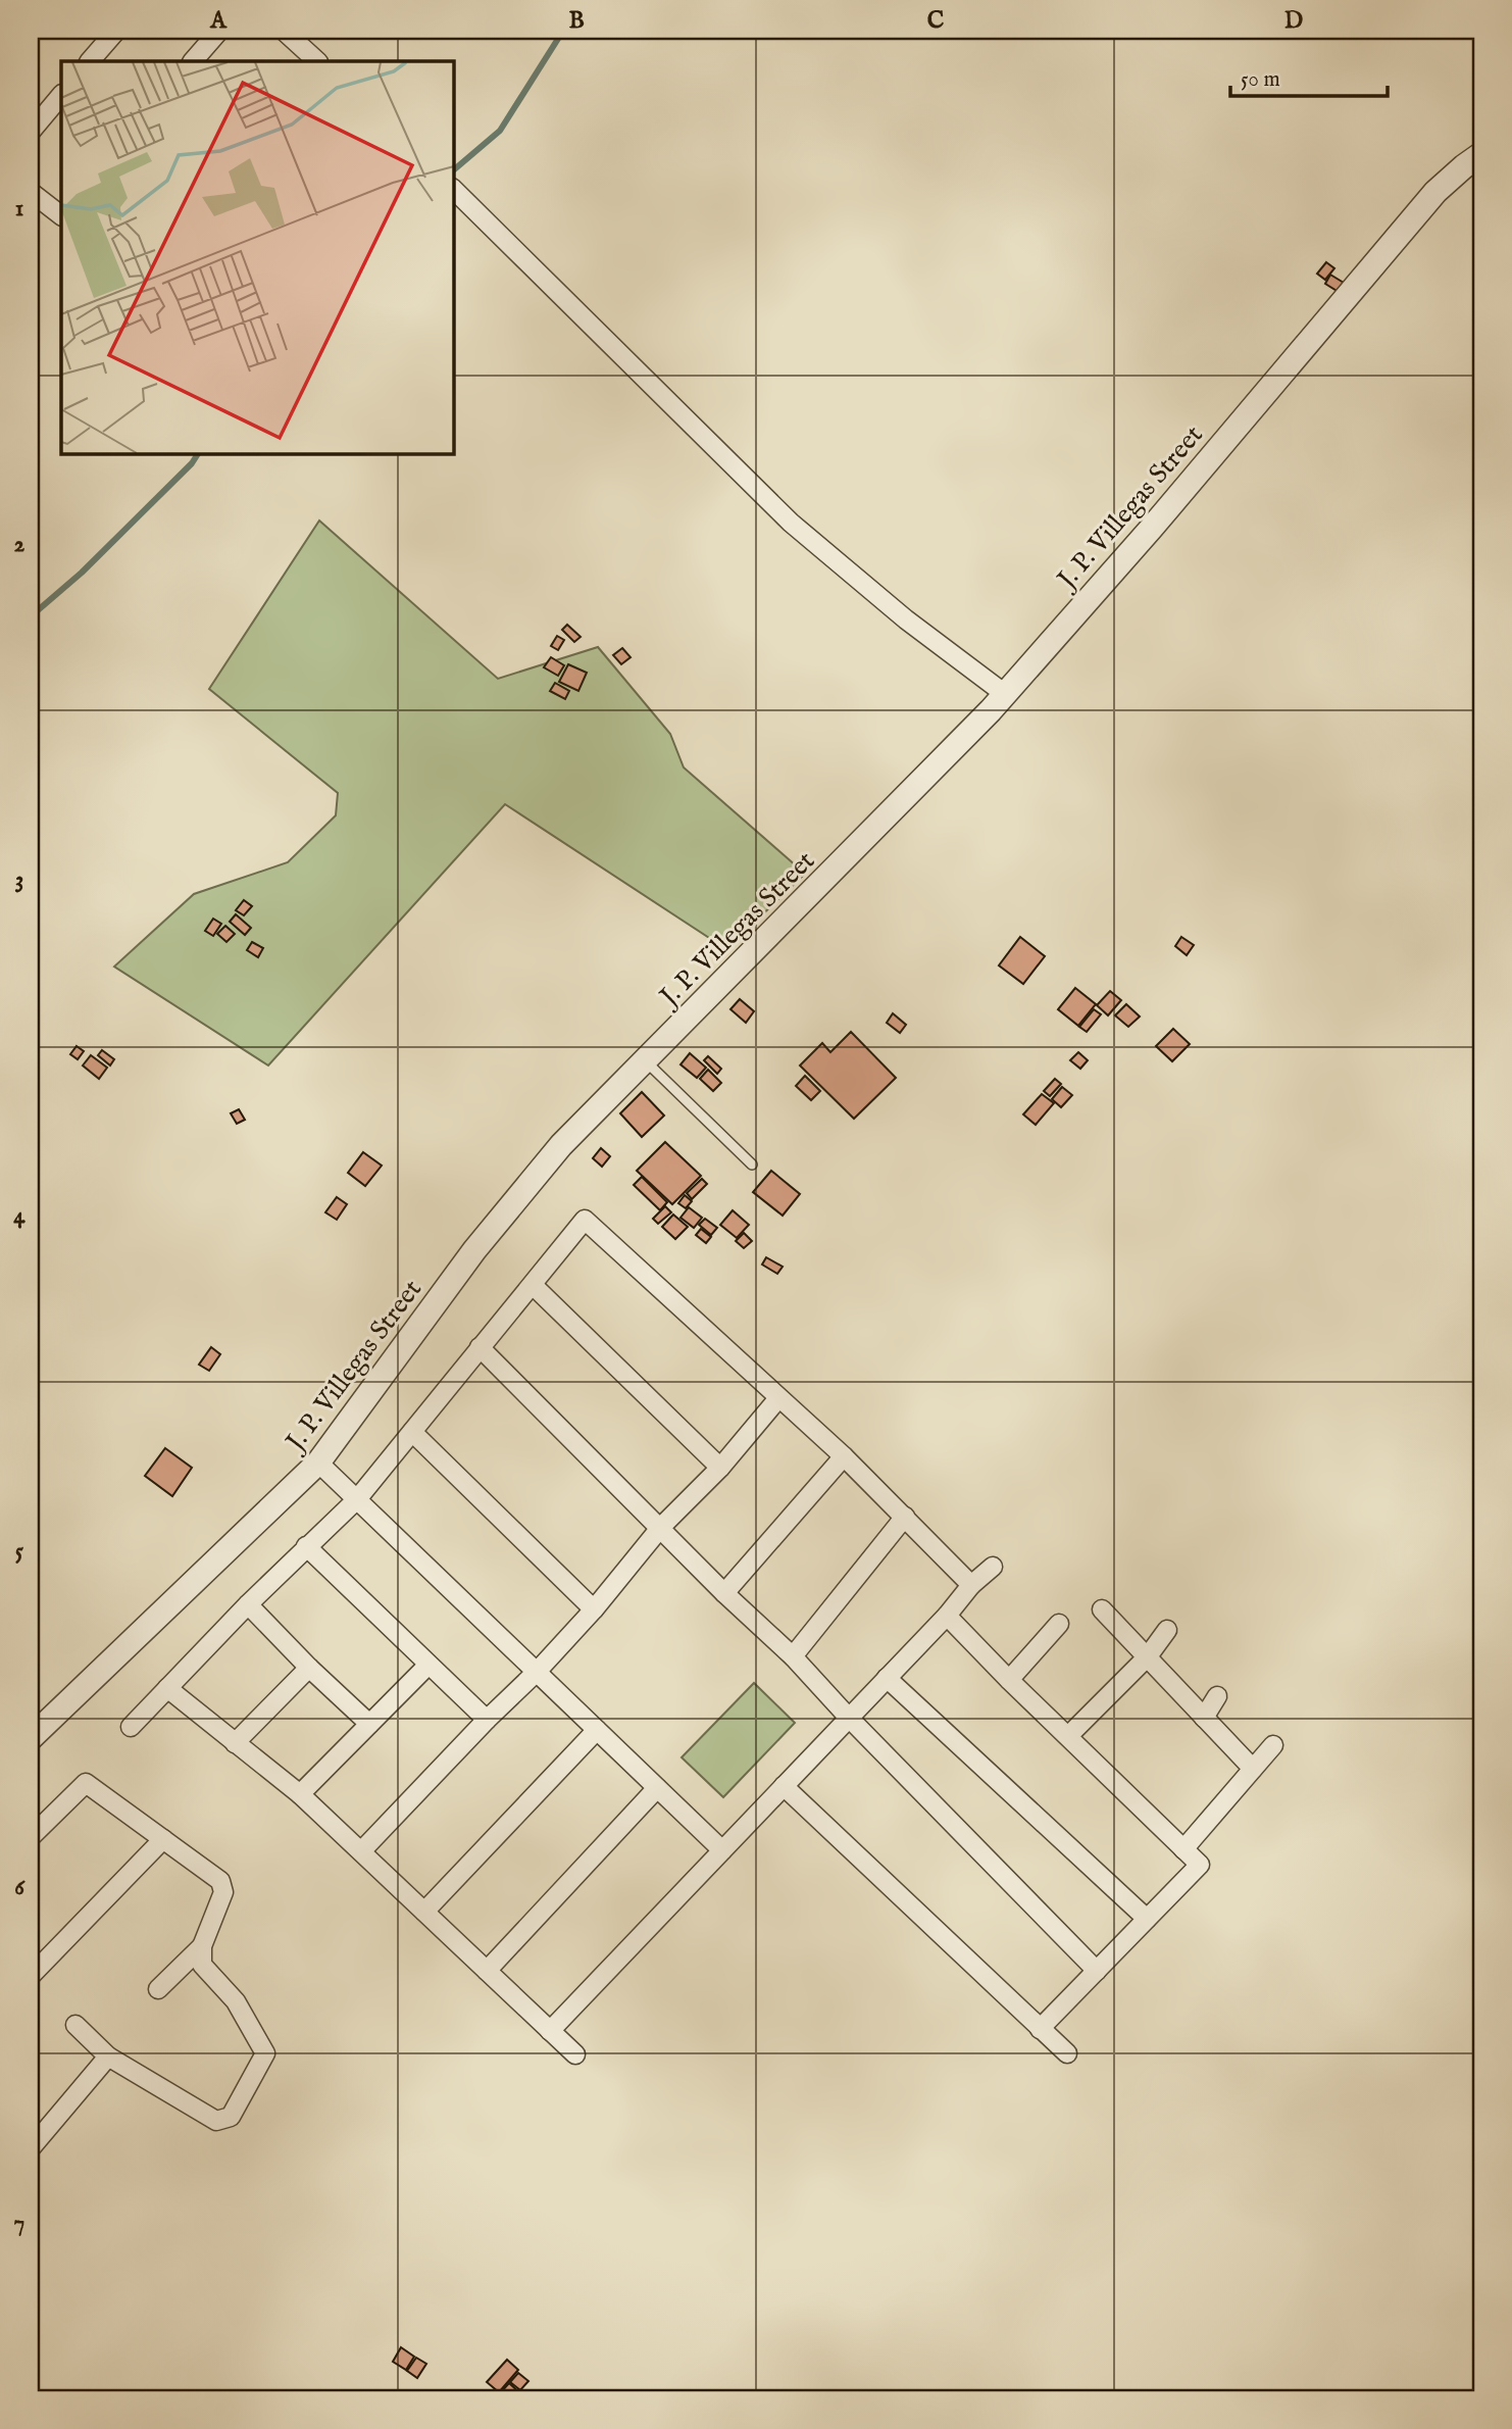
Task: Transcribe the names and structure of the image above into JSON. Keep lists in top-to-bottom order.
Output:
{
  "streets": {
    "street": ["J. P. Villegas Street"]
  },
  "scale_bar": "50 m",
  "grid": {
    "columns": [
      "A",
      "B",
      "C",
      "D"
    ],
    "rows": [
      "1",
      "2",
      "3",
      "4",
      "5",
      "6",
      "7"
    ]
  }
}
